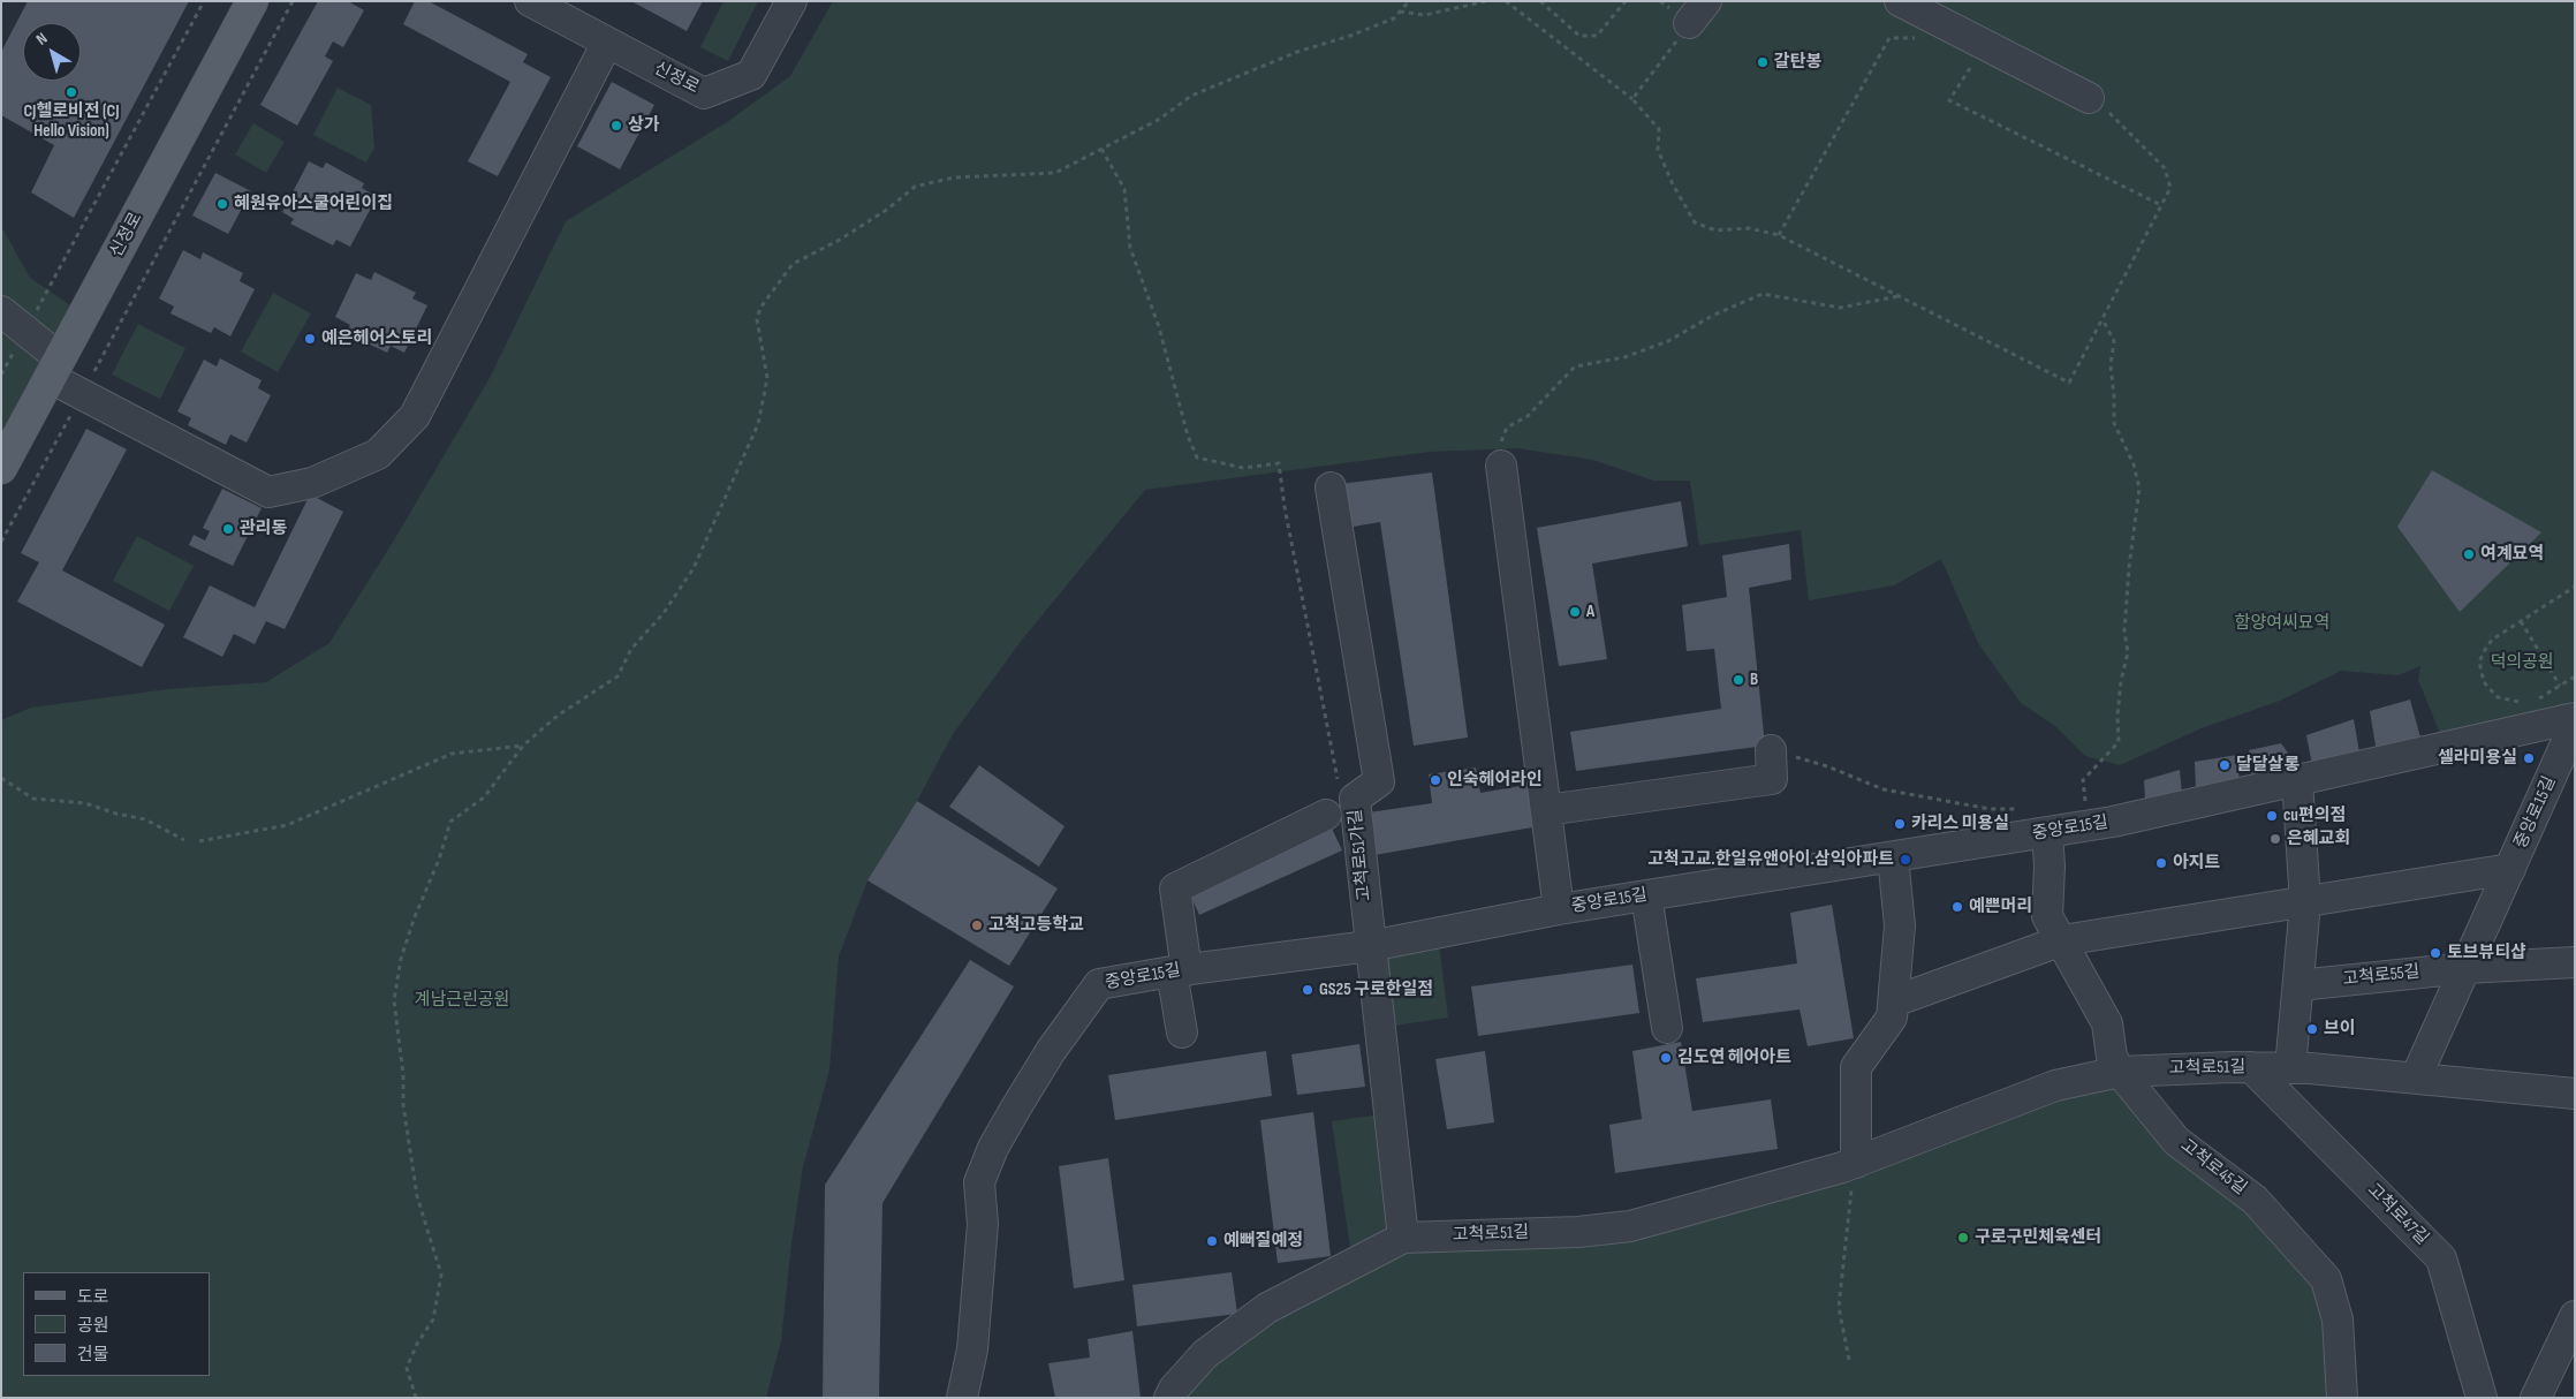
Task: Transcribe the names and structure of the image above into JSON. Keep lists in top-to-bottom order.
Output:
{
  "streets": {
    "main road": ["신정로"],
    "street": [
      "중앙로15길",
      "고척로51가길",
      "고척로55길",
      "고척로51길",
      "고척로45길",
      "고척로47길"
    ]
  },
  "crossings": [
    ["중앙로15길", "고척로51가길"],
    ["중앙로15길", "고척로45길"],
    ["고척로51가길", "고척로51길"],
    ["고척로51길", "고척로45길"],
    ["고척로51길", "고척로47길"]
  ],
  "parks": ["함양여씨묘역", "덕의공원", "계남근린공원"],
  "places": [
    "갈탄봉",
    "CJ헬로비전 (CJ Hello Vision)",
    "상가",
    "혜원유아스쿨어린이집",
    "예은헤어스토리",
    "관리동",
    "여계묘역",
    "A",
    "B",
    "셀라미용실",
    "달달살롱",
    "인숙헤어라인",
    "cu편의점",
    "카리스 미용실",
    "은혜교회",
    "고척고교.한일유앤아이.삼익아파트",
    "아지트",
    "예쁜머리",
    "고척고등학교",
    "토브뷰티샵",
    "GS25 구로한일점",
    "브이",
    "김도연 헤어아트",
    "구로구민체육센터",
    "예뻐질예정"
  ],
  "legend": ["도로", "공원", "건물"],
  "north": "top left"
}
